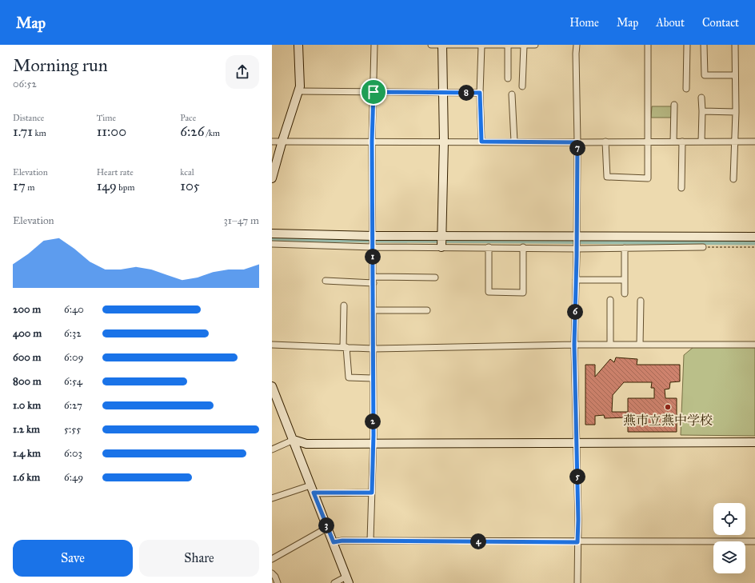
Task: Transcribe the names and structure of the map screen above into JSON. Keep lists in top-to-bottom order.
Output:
{
  "places": ["燕市立燕中学校"],
  "page": {
    "header": "Map",
    "nav": [
      "Home",
      "Map",
      "About",
      "Contact"
    ],
    "heading": ["Morning run", "06:52"],
    "pins": [
      "8",
      "7",
      "1",
      "6",
      "2",
      "5",
      "3",
      "4"
    ],
    "stats": [
      ["Distance", "1.71 km"],
      ["Time", "11:00"],
      ["Pace", "6:26 /km"],
      ["Elevation", "17 m"],
      ["Heart rate", "149 bpm"],
      ["kcal", "105"]
    ],
    "chart": ["Elevation", "31–47 m"],
    "list": [
      {
        "name": "200 m",
        "note": "6:40"
      },
      {
        "name": "400 m",
        "note": "6:32"
      },
      {
        "name": "600 m",
        "note": "6:09"
      },
      {
        "name": "800 m",
        "note": "6:54"
      },
      {
        "name": "1.0 km",
        "note": "6:27"
      },
      {
        "name": "1.2 km",
        "note": "5:55"
      },
      {
        "name": "1.4 km",
        "note": "6:03"
      },
      {
        "name": "1.6 km",
        "note": "6:49"
      }
    ],
    "buttons": ["Save", "Share"]
  }
}
